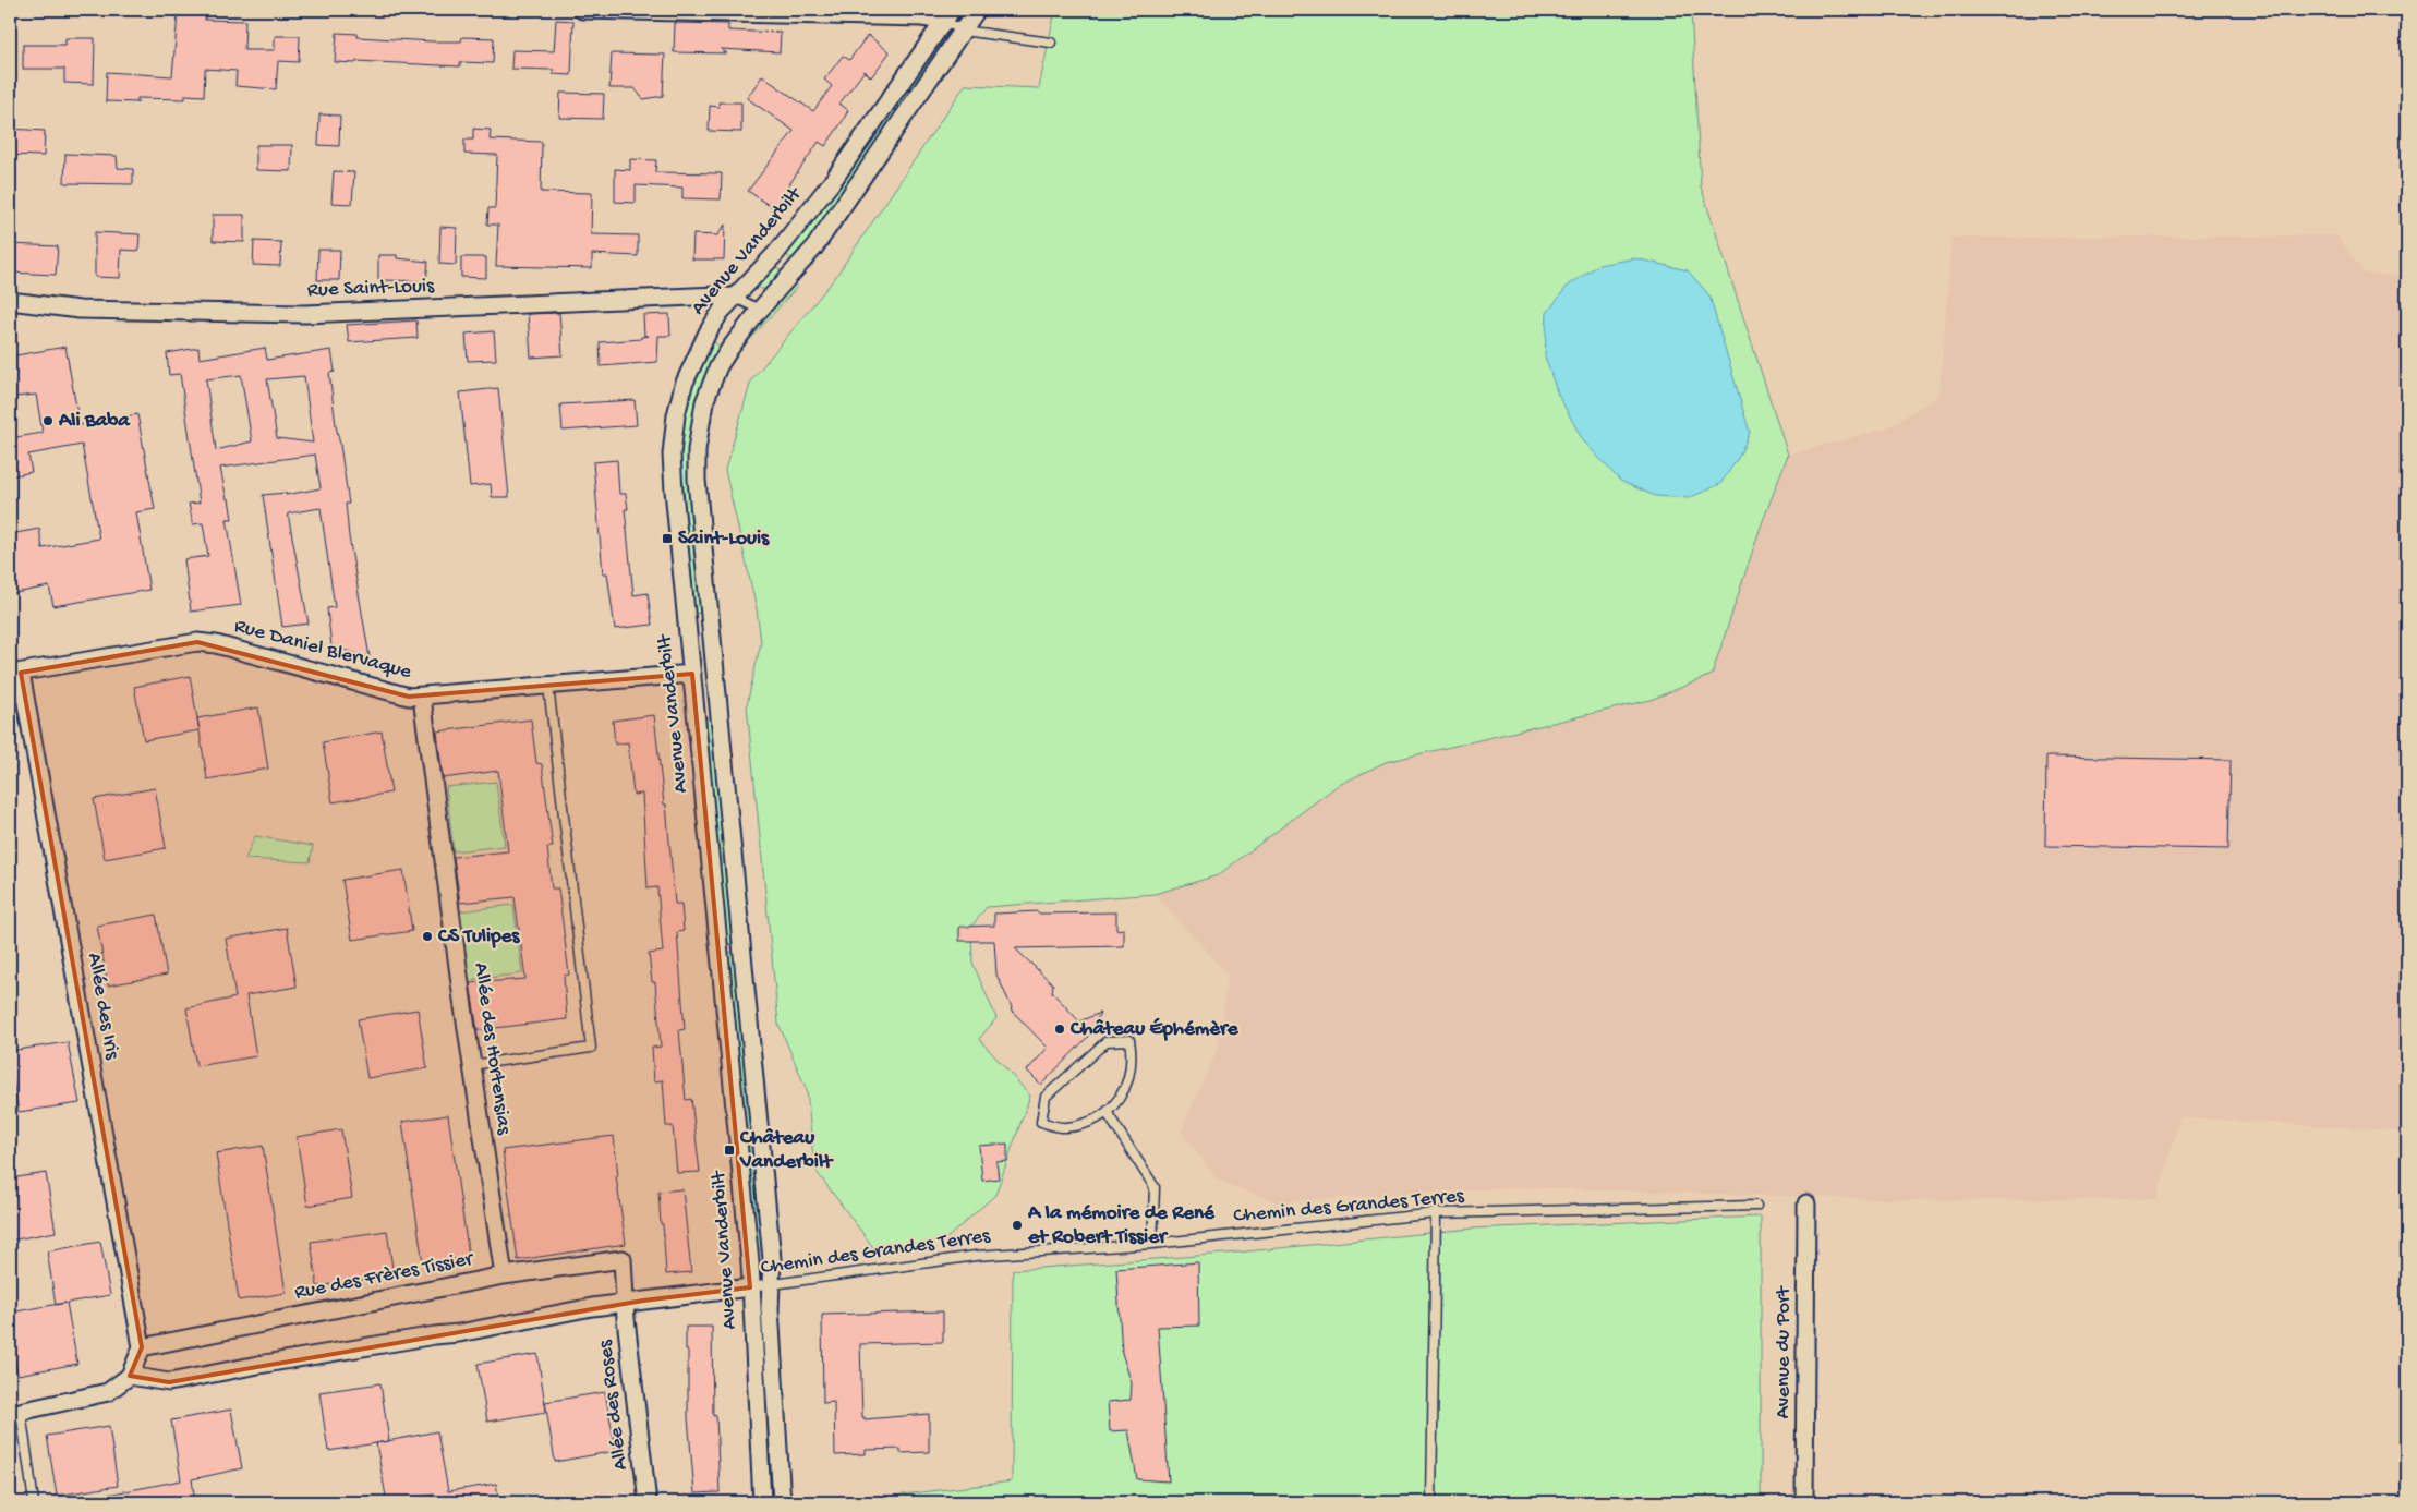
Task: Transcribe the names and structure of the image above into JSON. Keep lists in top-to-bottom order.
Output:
{
  "streets": {
    "street": [
      "Avenue Vanderbilt",
      "Rue Saint-Louis",
      "Rue Daniel Blervaque",
      "Allée des Iris",
      "Allée des Hortensias",
      "Rue des Frères Tissier",
      "Avenue du Port",
      "Allée des Roses"
    ],
    "lane": ["Chemin des Grandes Terres"]
  },
  "crossings": [
    ["Avenue Vanderbilt", "Rue Saint-Louis"],
    ["Avenue Vanderbilt", "Rue Daniel Blervaque"],
    ["Avenue Vanderbilt", "Chemin des Grandes Terres"],
    ["Rue Daniel Blervaque", "Allée des Iris"],
    ["Rue Daniel Blervaque", "Allée des Hortensias"],
    ["Allée des Iris", "Rue des Frères Tissier"],
    ["Allée des Hortensias", "Rue des Frères Tissier"],
    ["Rue des Frères Tissier", "Allée des Roses"]
  ],
  "places": {
    "other": [
      "Ali Baba",
      "CS Tulipes",
      "Château Éphémère",
      "A la mémoire de René et Robert Tissier"
    ],
    "transit": ["Saint-Louis", "Château Vanderbilt"]
  }
}
